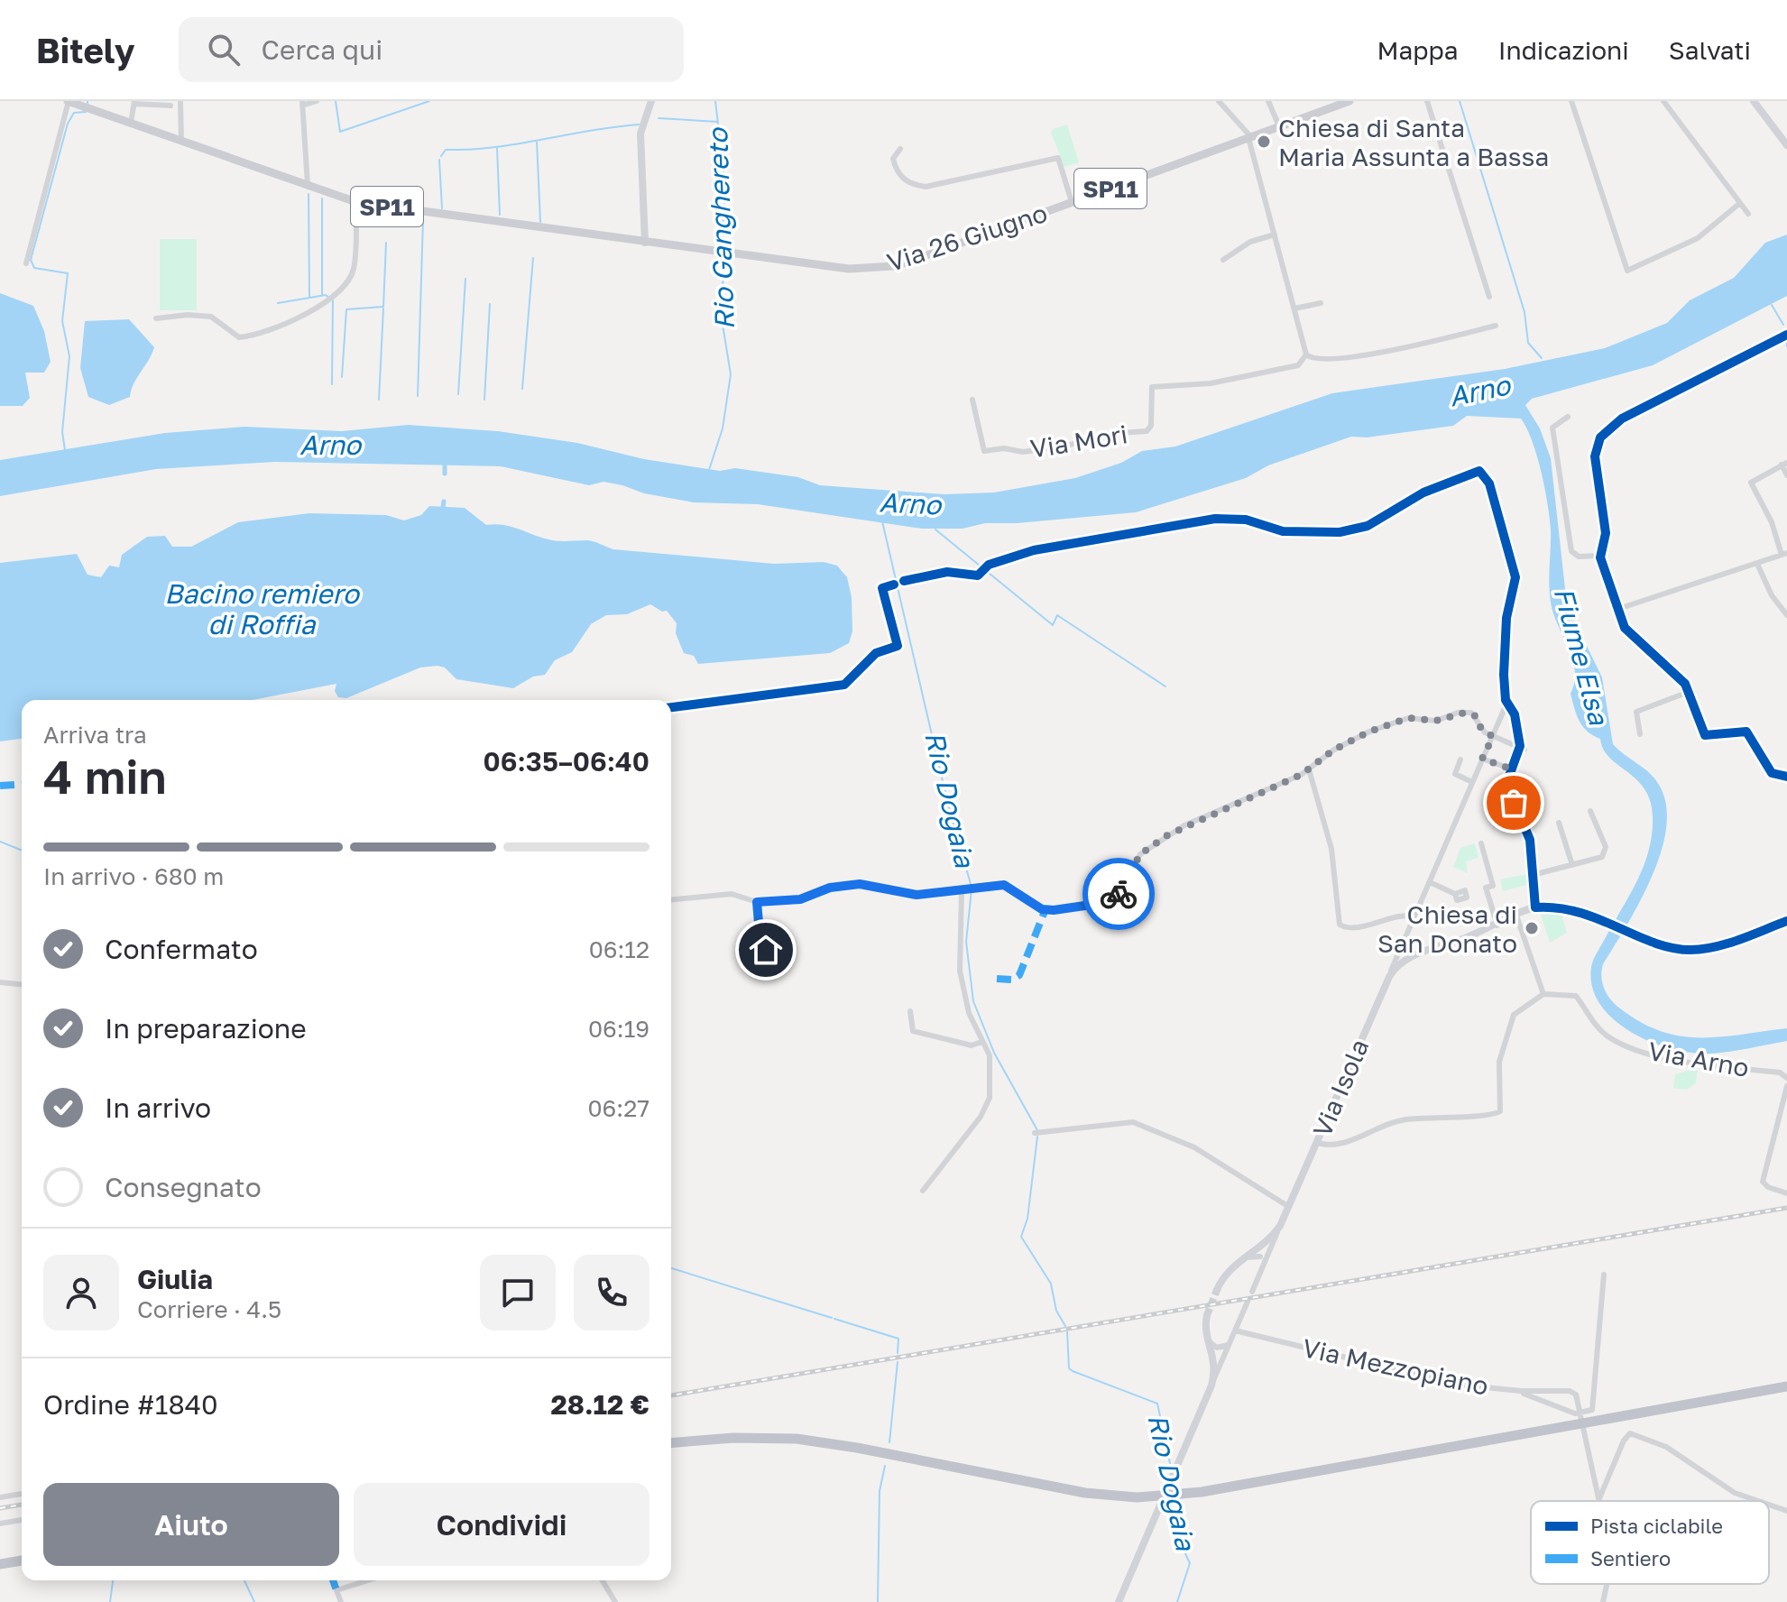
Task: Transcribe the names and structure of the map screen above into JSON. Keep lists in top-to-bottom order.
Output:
{
  "streets": {
    "main road": ["SP11", "Via 26 Giugno"],
    "street": [
      "Via Mori",
      "Via Arno",
      "Via Isola",
      "Via Mezzopiano"
    ]
  },
  "crossings": [
    ["SP11", "Via 26 Giugno"]
  ],
  "water": [
    "Rio Ganghereto",
    "Arno",
    "Bacino remiero di Roffia",
    "Fiume Elsa",
    "Rio Dogaia"
  ],
  "places": ["Chiesa di Santa Maria Assunta a Bassa", "Chiesa di San Donato"],
  "legend": ["Pista ciclabile", "Sentiero"],
  "page": {
    "header": "Bitely",
    "search": "Cerca qui",
    "nav": ["Mappa", "Indicazioni", "Salvati"],
    "heading": ["4 min", "Arriva tra", "06:35–06:40"],
    "panel": [
      "Giulia",
      "Corriere · 4.5",
      "Ordine #1840",
      "28.12 €"
    ],
    "bar": "In arrivo · 680 m",
    "list": [
      ["Confermato", "06:12"],
      ["In preparazione", "06:19"],
      ["In arrivo", "06:27"],
      "Consegnato"
    ],
    "buttons": ["Aiuto", "Condividi"]
  }
}
